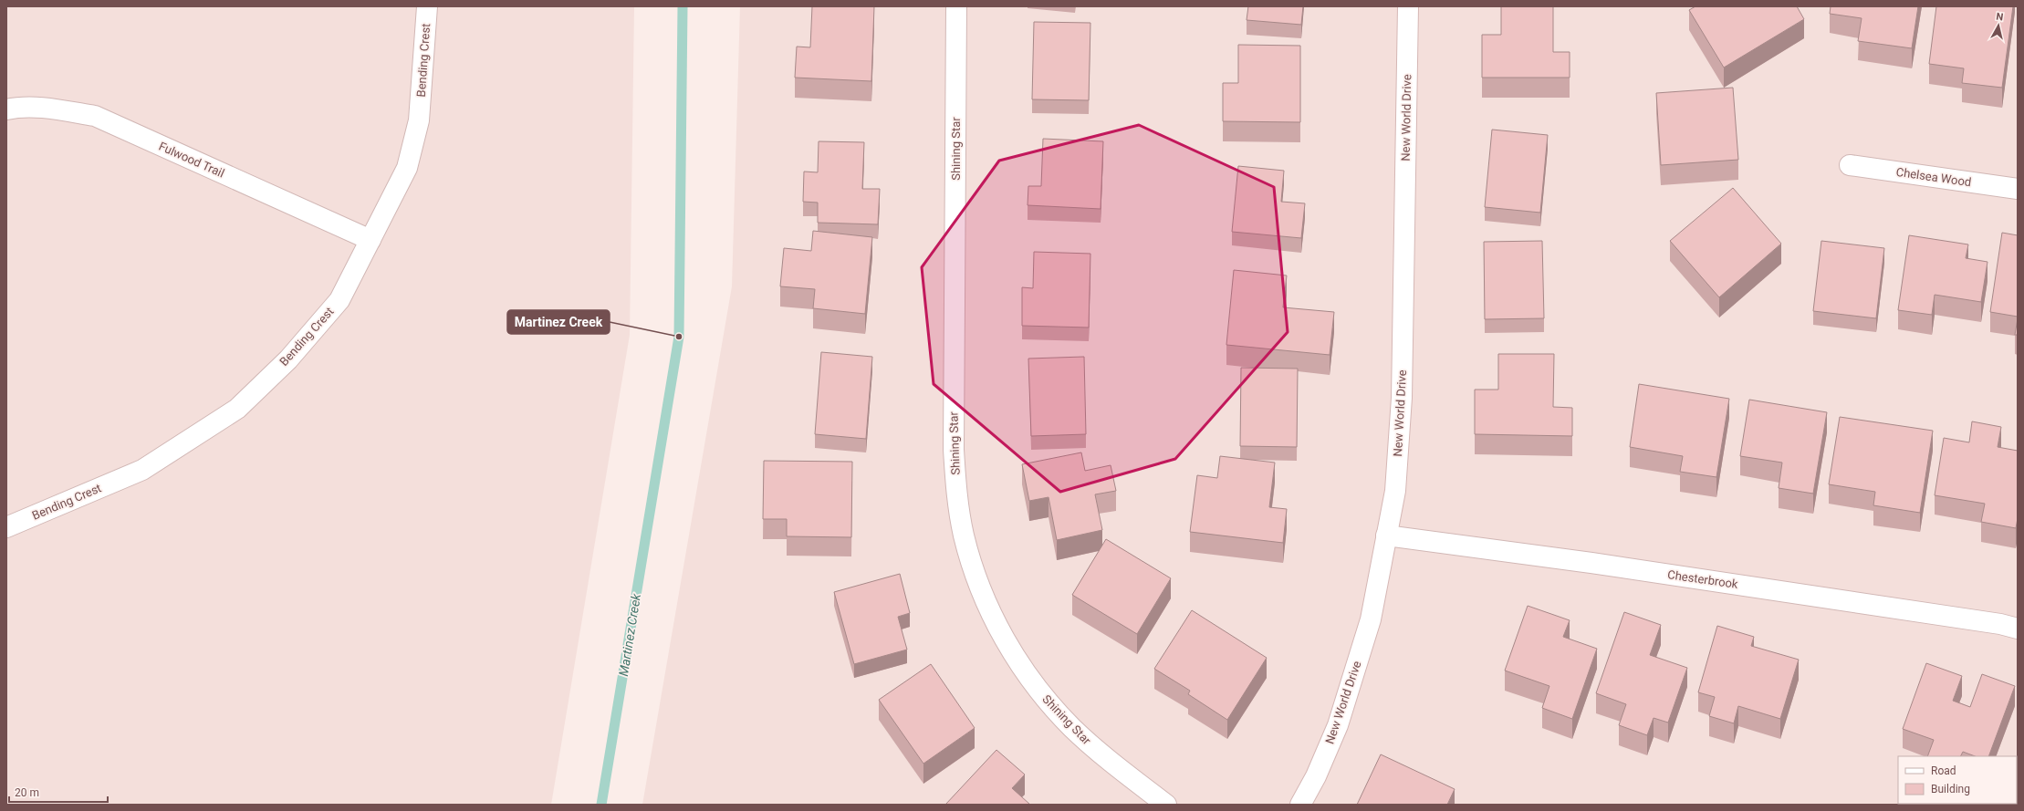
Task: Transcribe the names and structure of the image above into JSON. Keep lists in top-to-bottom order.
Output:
{
  "streets": {
    "street": [
      "Bending Crest",
      "New World Drive",
      "Shining Star",
      "Fulwood Trail",
      "Chelsea Wood",
      "Chesterbrook"
    ]
  },
  "crossings": [
    ["Bending Crest", "Fulwood Trail"],
    ["New World Drive", "Chesterbrook"]
  ],
  "water": ["Martinez Creek"],
  "places": ["Martinez Creek"],
  "legend": ["Road", "Building"],
  "scale_bar": "20 m",
  "north": "top"
}
